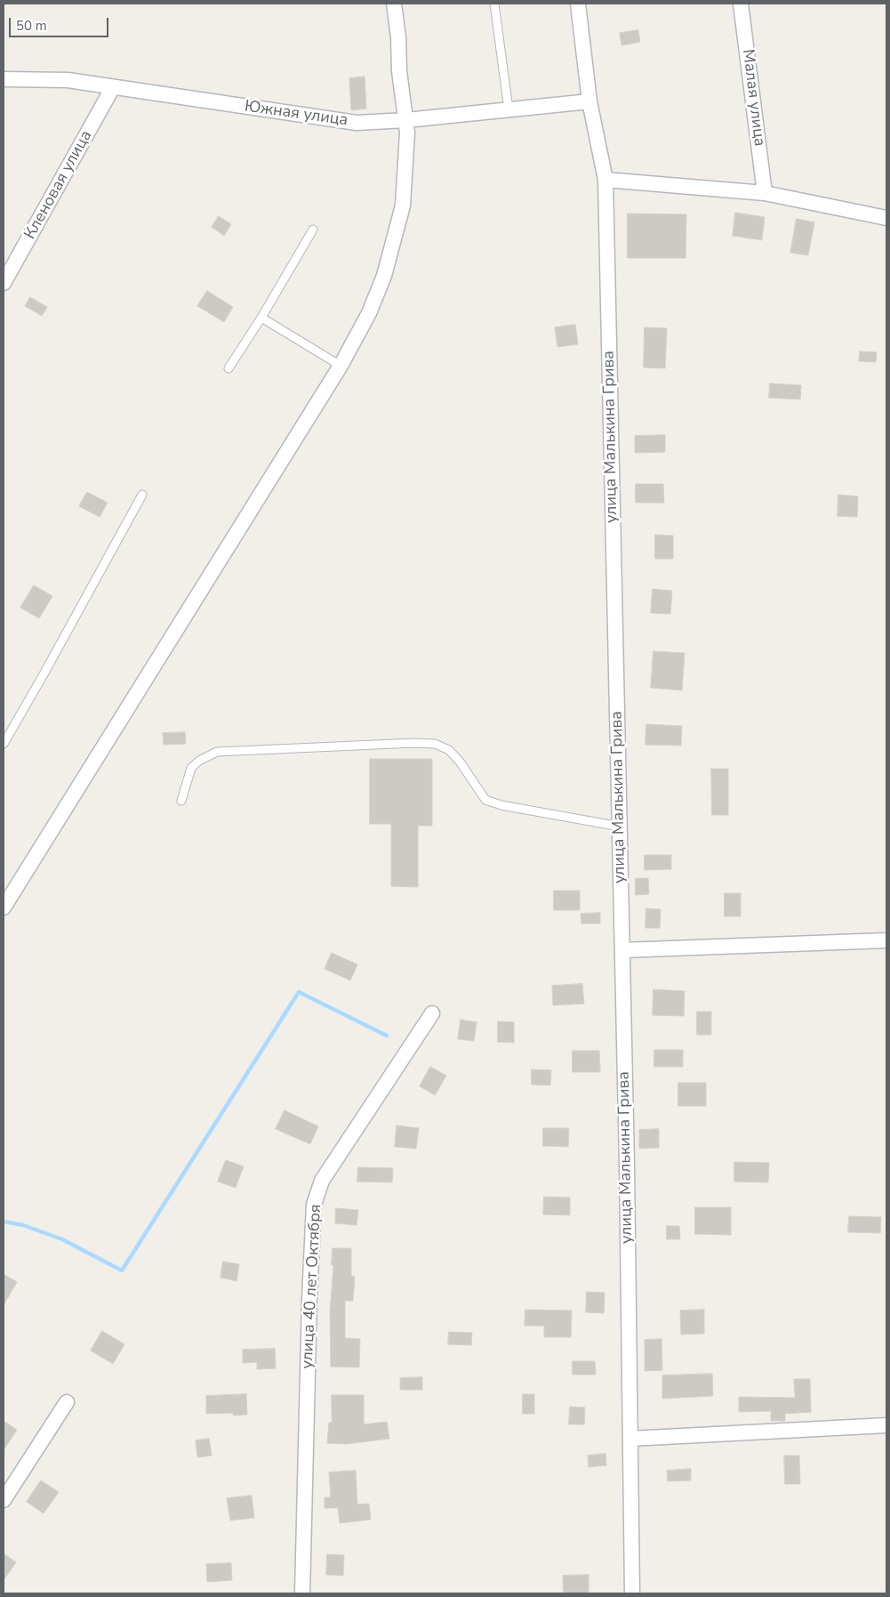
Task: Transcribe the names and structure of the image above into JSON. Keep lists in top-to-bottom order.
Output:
{
  "streets": {
    "street": [
      "Малая улица",
      "Южная улица",
      "Кленовая улица",
      "улица Малькина Грива",
      "улица 40 лет Октября"
    ]
  },
  "crossings": [
    ["Южная улица", "Кленовая улица"],
    ["Южная улица", "улица Малькина Грива"]
  ],
  "scale_bar": "50 m"
}
